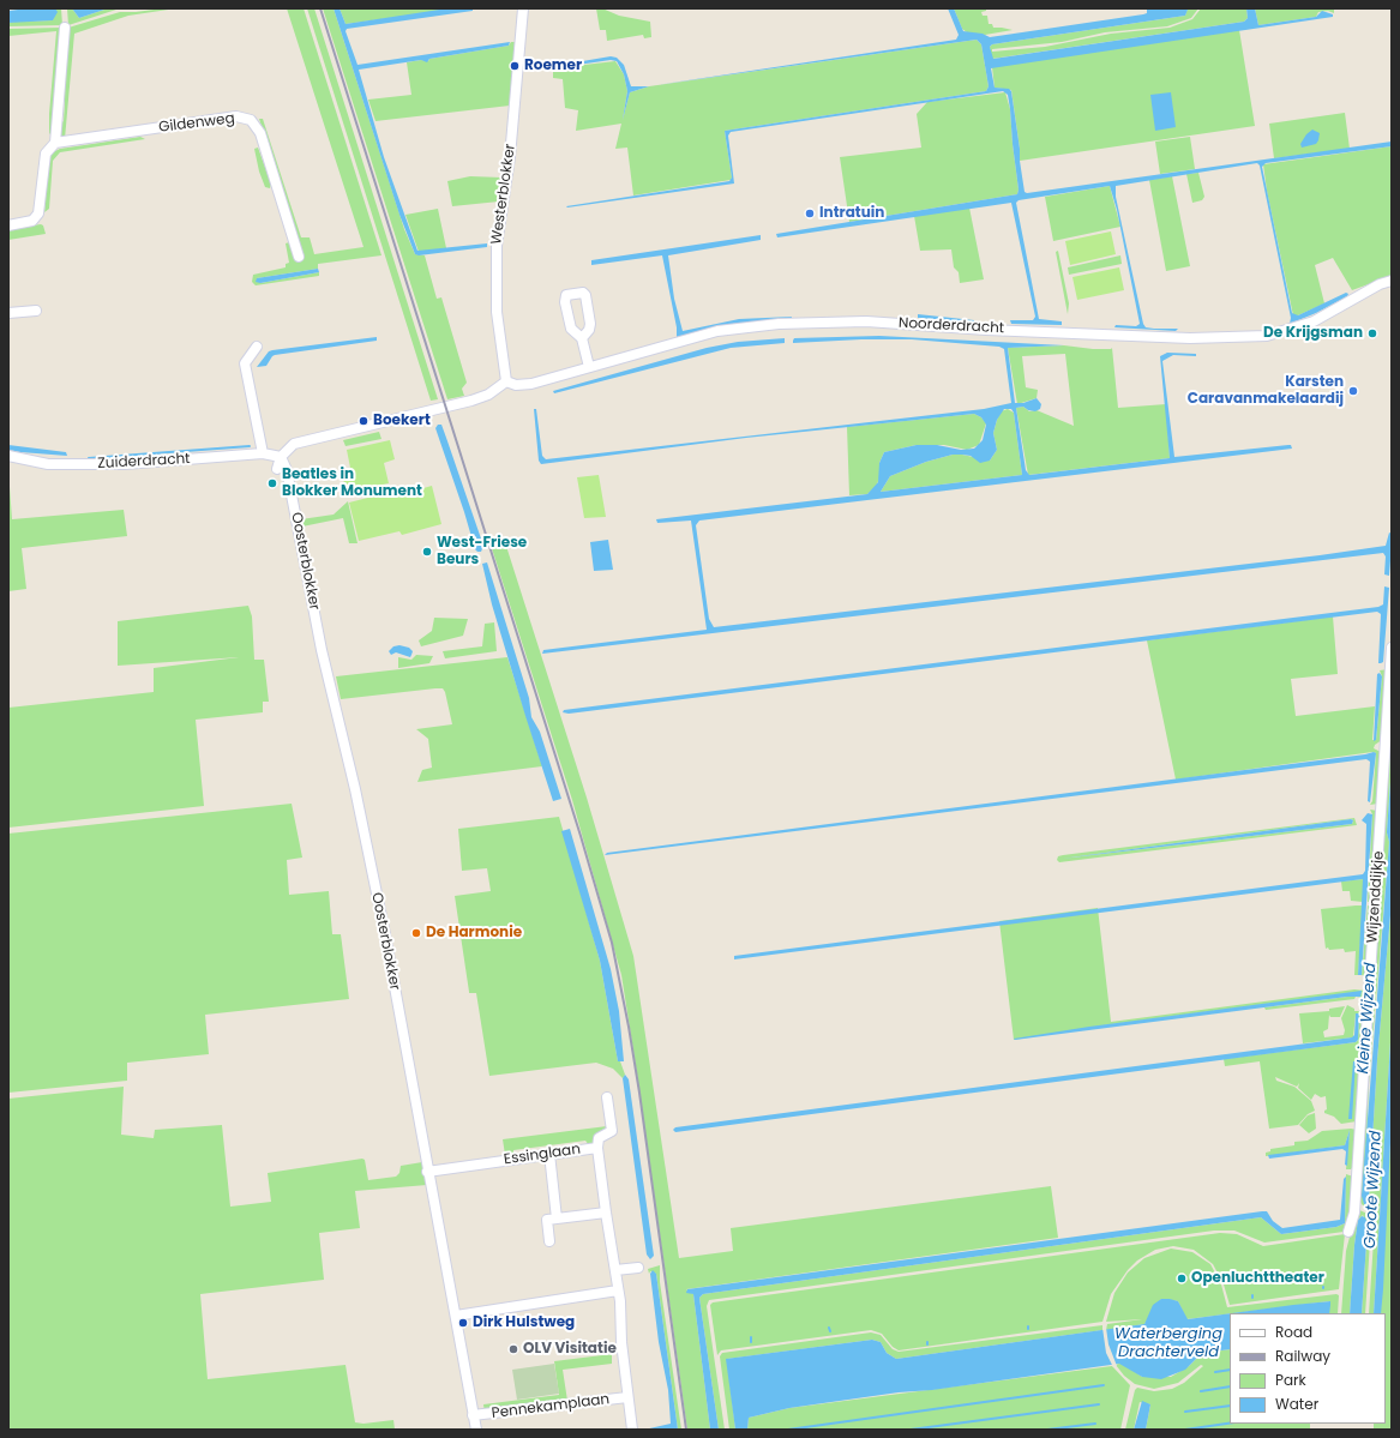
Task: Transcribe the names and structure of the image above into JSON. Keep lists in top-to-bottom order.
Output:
{
  "streets": {
    "street": [
      "Gildenweg",
      "Westerblokker",
      "Noorderdracht",
      "Zuiderdracht",
      "Oosterblokker",
      "Wijzenddijkje",
      "Essinglaan",
      "Pennekamplaan"
    ]
  },
  "crossings": [
    ["Westerblokker", "Noorderdracht"],
    ["Zuiderdracht", "Oosterblokker"],
    ["Oosterblokker", "Essinglaan"],
    ["Oosterblokker", "Pennekamplaan"],
    ["Essinglaan", "Pennekamplaan"]
  ],
  "water": ["Kleine Wijzend", "Groote Wijzend", "Waterberging Drachterveld"],
  "places": [
    "Roemer",
    "Intratuin",
    "De Krijgsman",
    "Karsten Caravanmakelaardij",
    "Boekert",
    "Beatles in Blokker Monument",
    "West-Friese Beurs",
    "De Harmonie",
    "Openluchttheater",
    "Dirk Hulstweg",
    "OLV Visitatie"
  ],
  "legend": [
    "Road",
    "Railway",
    "Park",
    "Water"
  ]
}
